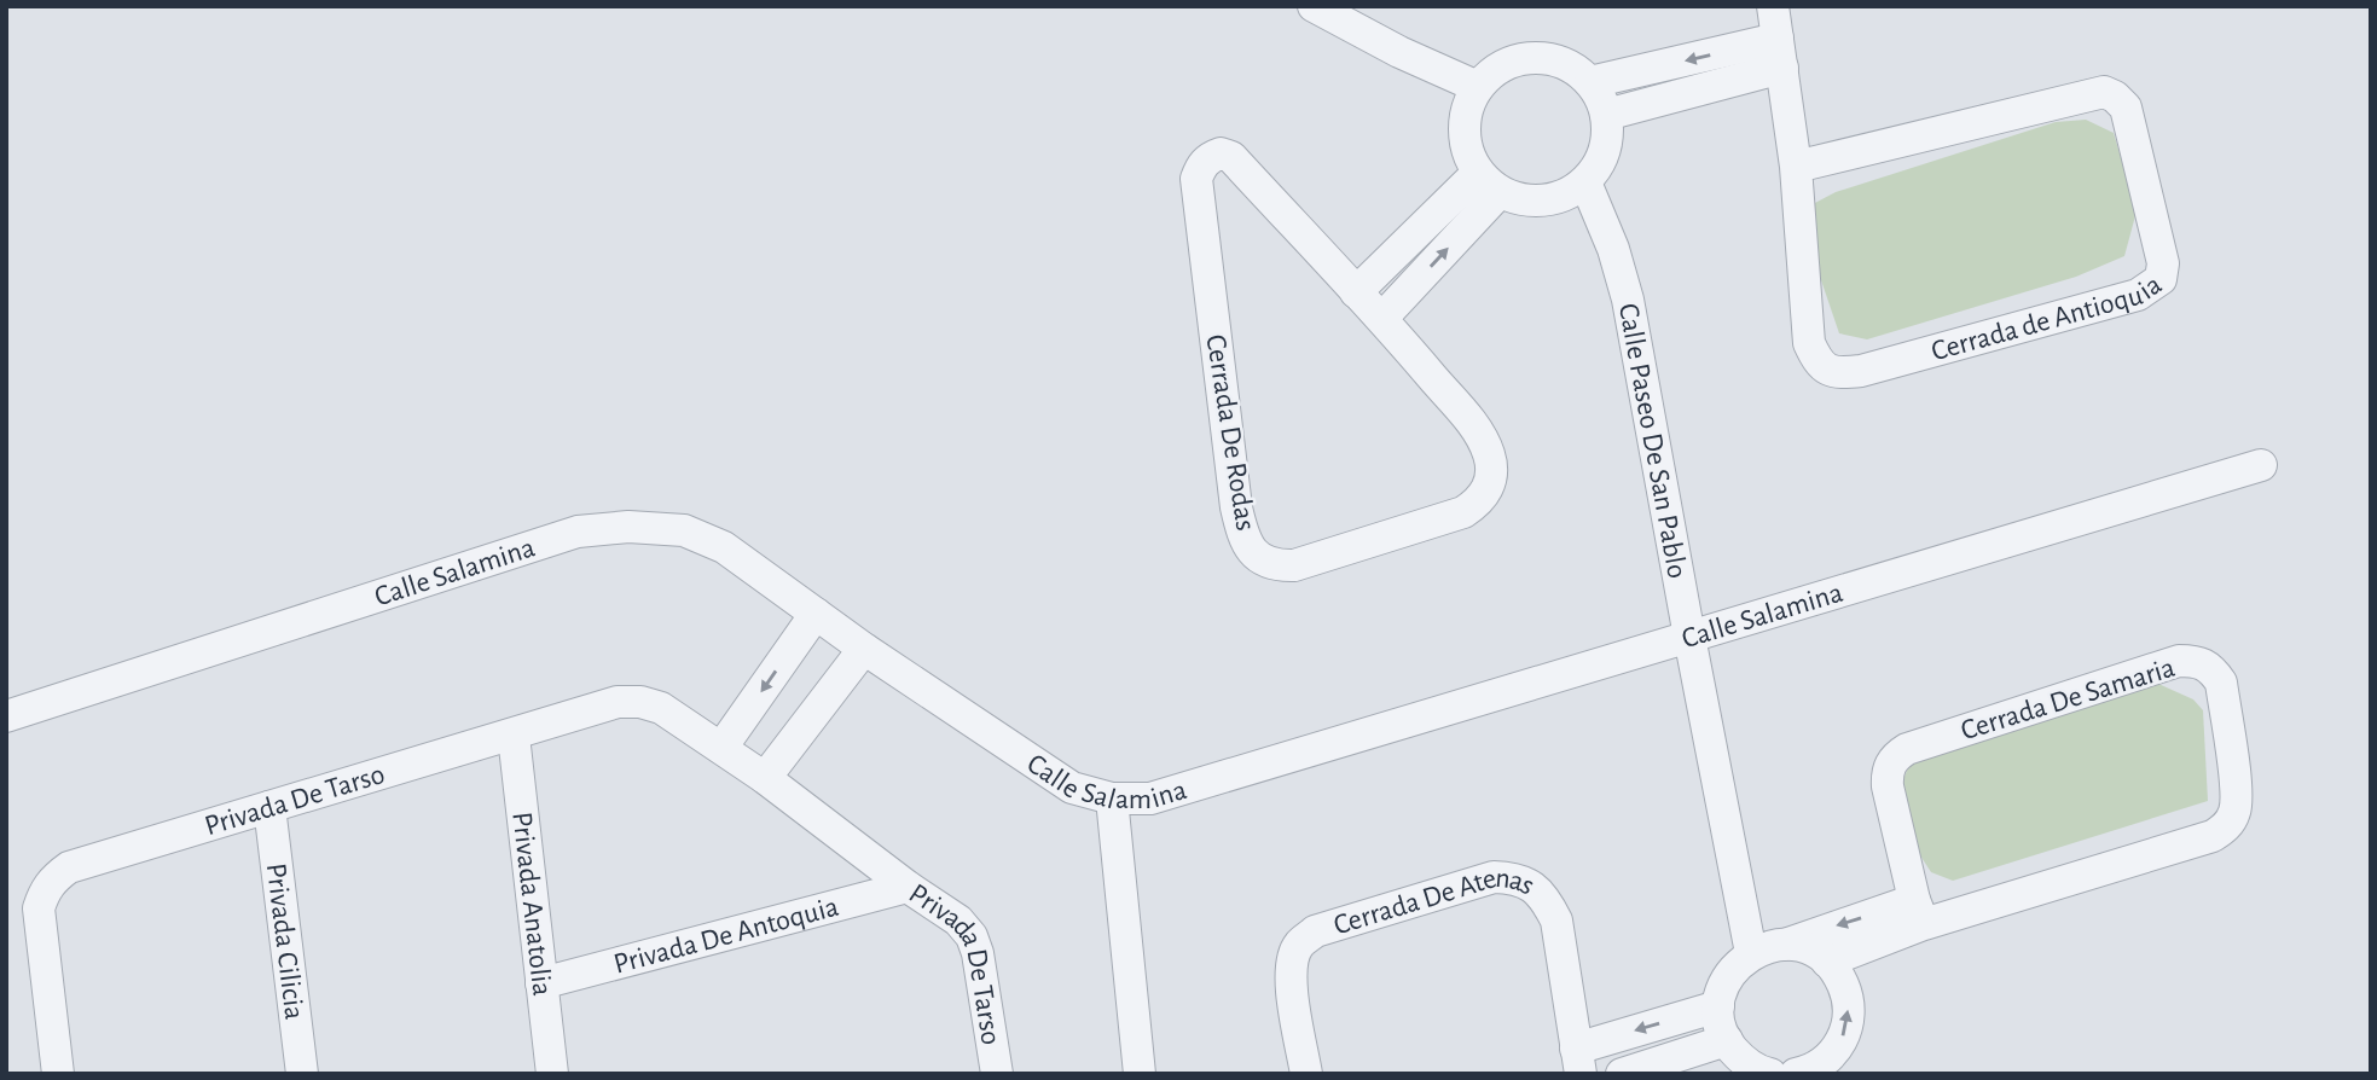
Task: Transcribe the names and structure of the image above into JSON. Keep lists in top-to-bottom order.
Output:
{
  "streets": {
    "street": [
      "Cerrada de Antioquia",
      "Cerrada De Rodas",
      "Calle Paseo De San Pablo",
      "Calle Salamina",
      "Cerrada De Samaria",
      "Privada De Tarso",
      "Privada Anatolia",
      "Cerrada De Atenas",
      "Privada De Antoquia",
      "Privada Cilicia"
    ]
  },
  "crossings": [
    ["Calle Paseo De San Pablo", "Calle Salamina"],
    ["Calle Paseo De San Pablo", "Cerrada De Samaria"],
    ["Privada De Tarso", "Privada Anatolia"],
    ["Privada De Tarso", "Privada De Antoquia"],
    ["Privada De Tarso", "Privada Cilicia"],
    ["Privada Anatolia", "Privada De Antoquia"]
  ]
}
